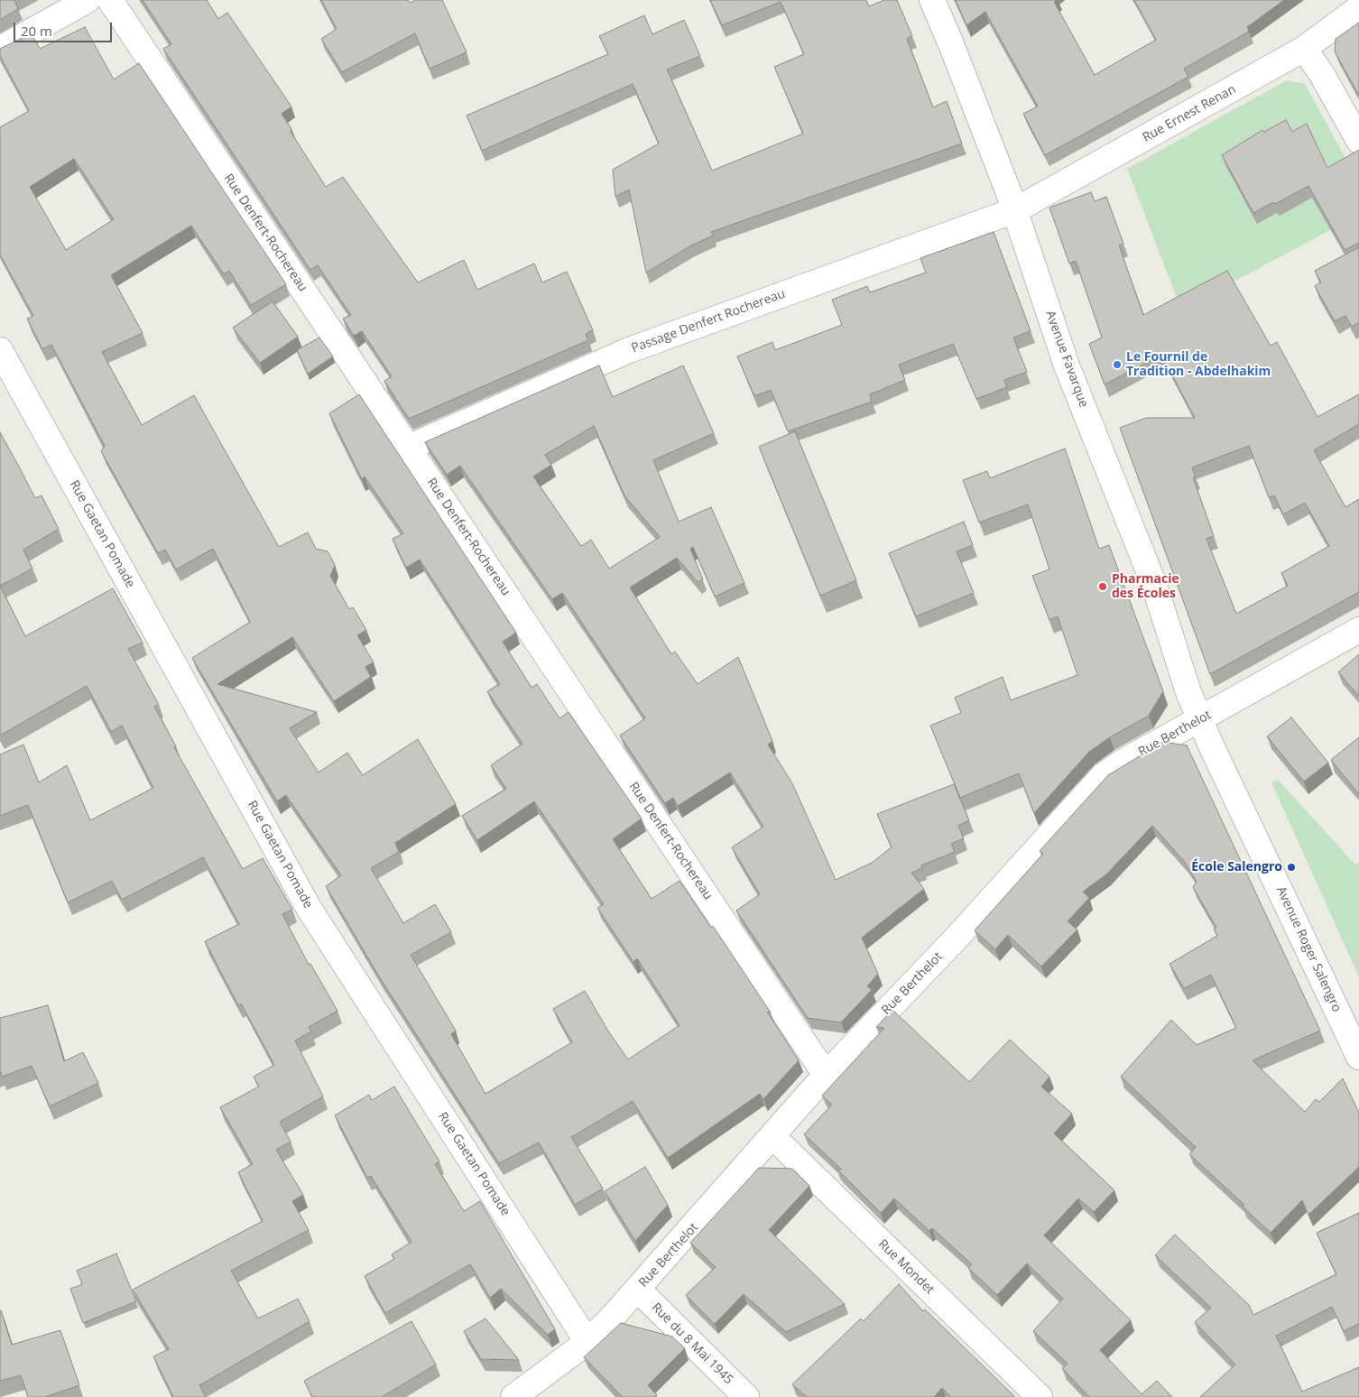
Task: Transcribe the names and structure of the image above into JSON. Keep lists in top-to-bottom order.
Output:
{
  "streets": {
    "street": [
      "Rue Ernest Renan",
      "Rue Denfert-Rochereau",
      "Passage Denfert Rochereau",
      "Avenue Favarque",
      "Rue Gaetan Pomade",
      "Rue Berthelot",
      "Avenue Roger Salengro",
      "Rue Mondet",
      "Rue du 8 Mai 1945"
    ]
  },
  "crossings": [
    ["Rue Ernest Renan", "Passage Denfert Rochereau"],
    ["Rue Ernest Renan", "Avenue Favarque"],
    ["Rue Denfert-Rochereau", "Passage Denfert Rochereau"],
    ["Rue Denfert-Rochereau", "Rue Berthelot"],
    ["Passage Denfert Rochereau", "Avenue Favarque"],
    ["Avenue Favarque", "Rue Berthelot"],
    ["Avenue Favarque", "Avenue Roger Salengro"],
    ["Rue Gaetan Pomade", "Rue Berthelot"],
    ["Rue Berthelot", "Avenue Roger Salengro"],
    ["Rue Berthelot", "Rue Mondet"],
    ["Rue Berthelot", "Rue du 8 Mai 1945"]
  ],
  "places": ["Le Fournil de Tradition - Abdelhakim", "Pharmacie des Écoles", "École Salengro"],
  "scale_bar": "20 m"
}
